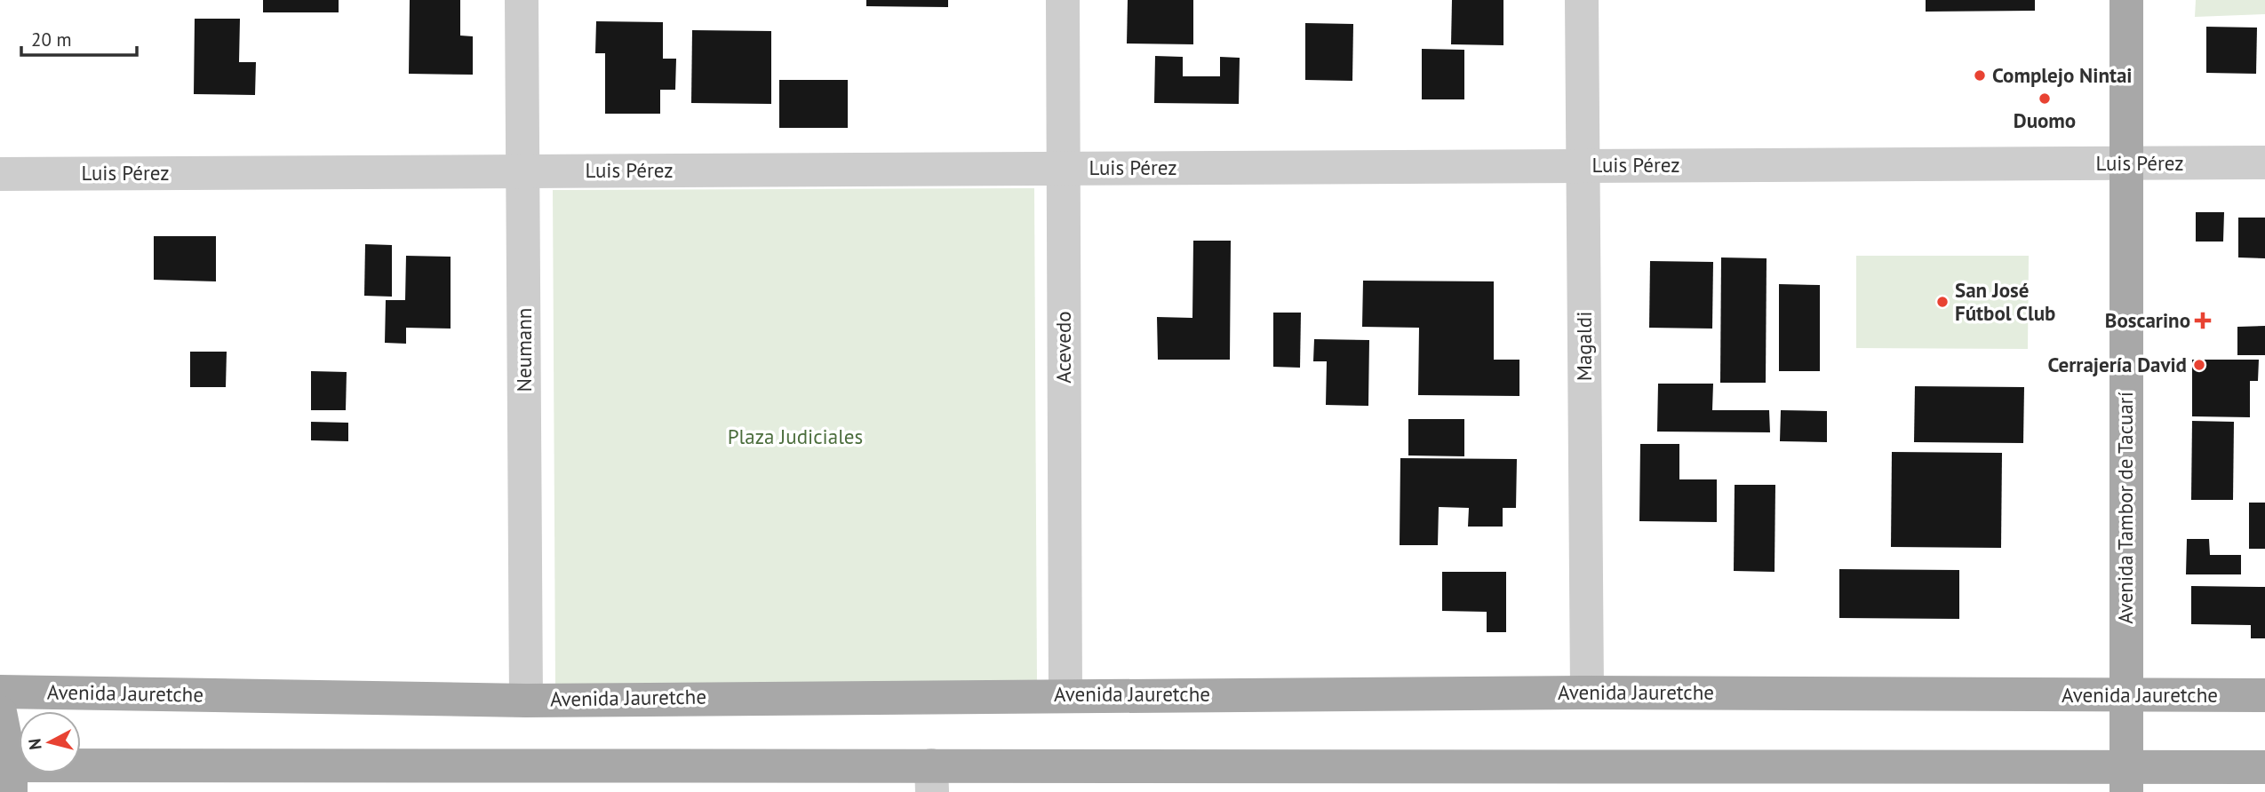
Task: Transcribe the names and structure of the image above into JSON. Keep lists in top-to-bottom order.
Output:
{
  "streets": {
    "main road": ["Avenida Tambor de Tacuarí", "Avenida Jauretche"],
    "street": [
      "Luis Pérez",
      "Magaldi",
      "Acevedo",
      "Neumann"
    ]
  },
  "crossings": [
    ["Luis Pérez", "Magaldi"],
    ["Luis Pérez", "Acevedo"],
    ["Luis Pérez", "Neumann"],
    ["Luis Pérez", "Avenida Tambor de Tacuarí"],
    ["Magaldi", "Avenida Jauretche"],
    ["Acevedo", "Avenida Jauretche"],
    ["Neumann", "Avenida Jauretche"],
    ["Avenida Tambor de Tacuarí", "Avenida Jauretche"]
  ],
  "parks": ["Plaza Judiciales"],
  "places": {
    "other": [
      "Complejo Nintai",
      "Duomo",
      "San José Fútbol Club",
      "Cerrajería David"
    ],
    "health": ["Boscarino"]
  },
  "scale_bar": "20 m",
  "north": "left"
}
